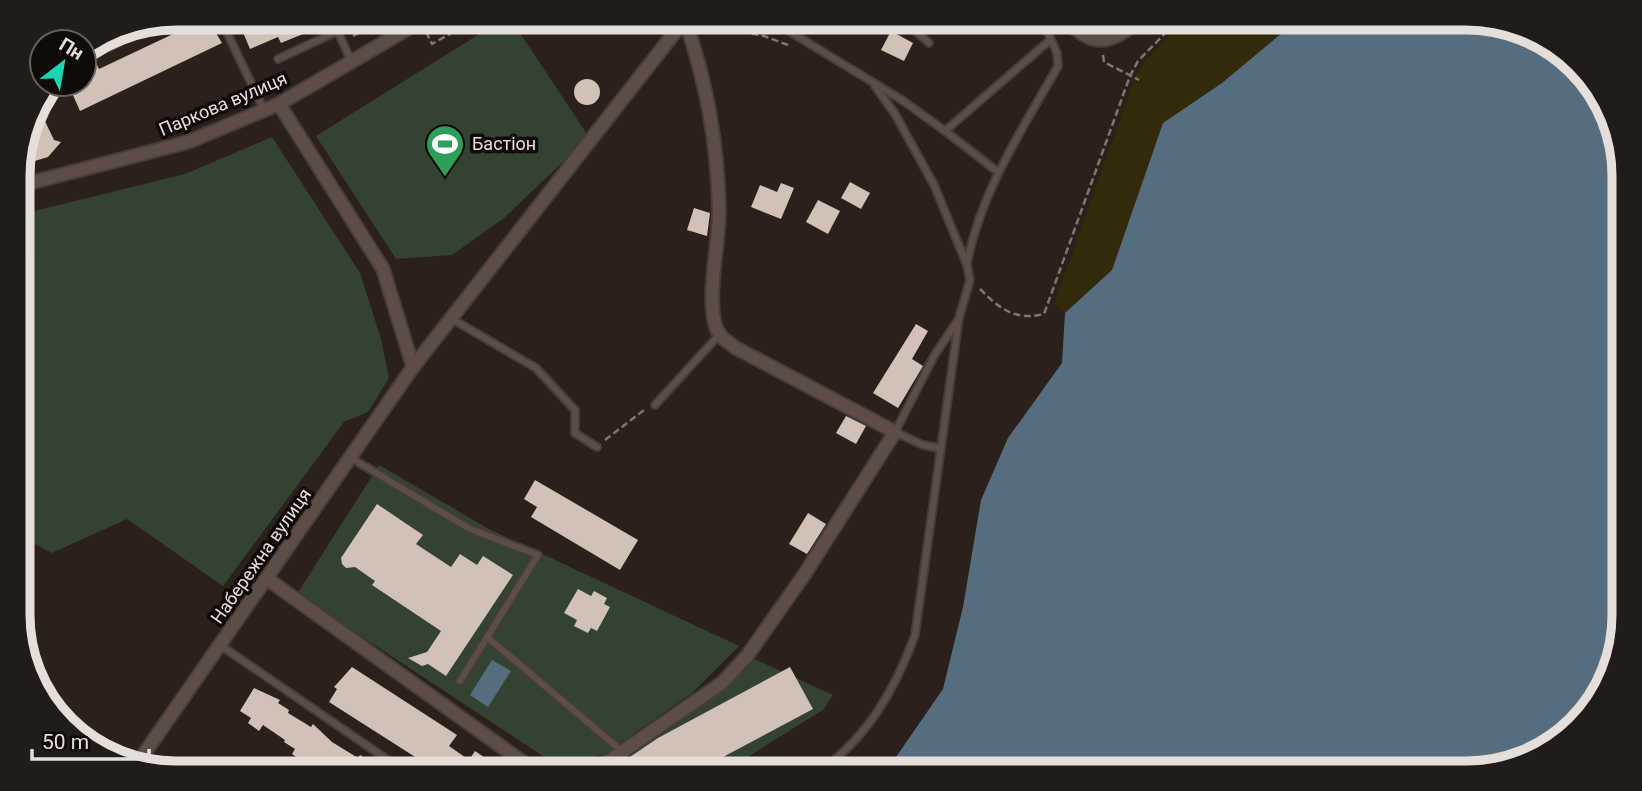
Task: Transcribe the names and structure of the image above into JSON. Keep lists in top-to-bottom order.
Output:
{
  "streets": {
    "street": ["Паркова вулиця", "Набережна вулиця"]
  },
  "places": {
    "sports": ["Бастіон"]
  },
  "scale_bar": "50 m",
  "north": "top right"
}
